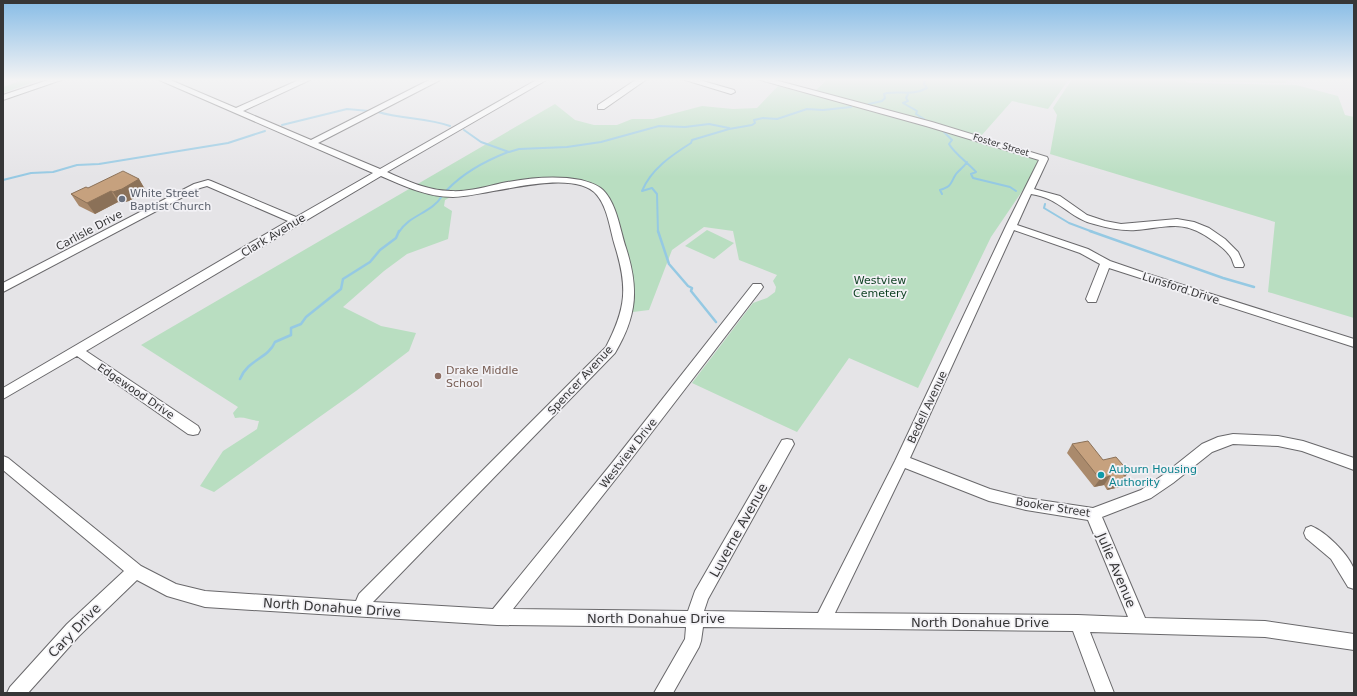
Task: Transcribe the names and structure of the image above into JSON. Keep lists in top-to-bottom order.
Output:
{
  "streets": {
    "street": [
      "Foster Street",
      "Carlisle Drive",
      "Clark Avenue",
      "Lunsford Drive",
      "Spencer Avenue",
      "Edgewood Drive",
      "Bedell Avenue",
      "Westview Drive",
      "Booker Street",
      "Luverne Avenue",
      "Julie Avenue",
      "North Donahue Drive",
      "Cary Drive"
    ]
  },
  "crossings": [
    ["Foster Street", "Bedell Avenue"],
    ["Carlisle Drive", "Clark Avenue"],
    ["Clark Avenue", "Spencer Avenue"],
    ["Clark Avenue", "Edgewood Drive"],
    ["Lunsford Drive", "Bedell Avenue"],
    ["Spencer Avenue", "North Donahue Drive"],
    ["Bedell Avenue", "Booker Street"],
    ["Bedell Avenue", "North Donahue Drive"],
    ["Westview Drive", "North Donahue Drive"],
    ["Booker Street", "Julie Avenue"],
    ["Luverne Avenue", "North Donahue Drive"],
    ["Julie Avenue", "North Donahue Drive"],
    ["North Donahue Drive", "Cary Drive"]
  ],
  "parks": ["Westview Cemetery"],
  "places": ["White Street Baptist Church", "Drake Middle School", "Auburn Housing Authority"]
}
